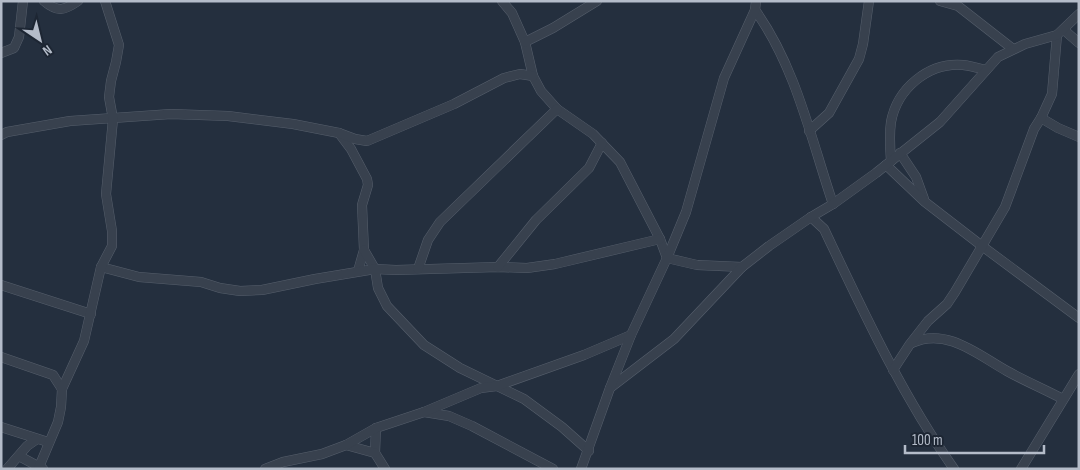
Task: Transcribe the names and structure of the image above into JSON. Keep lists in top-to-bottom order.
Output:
{
  "scale_bar": "100 m",
  "north": "bottom right"
}
